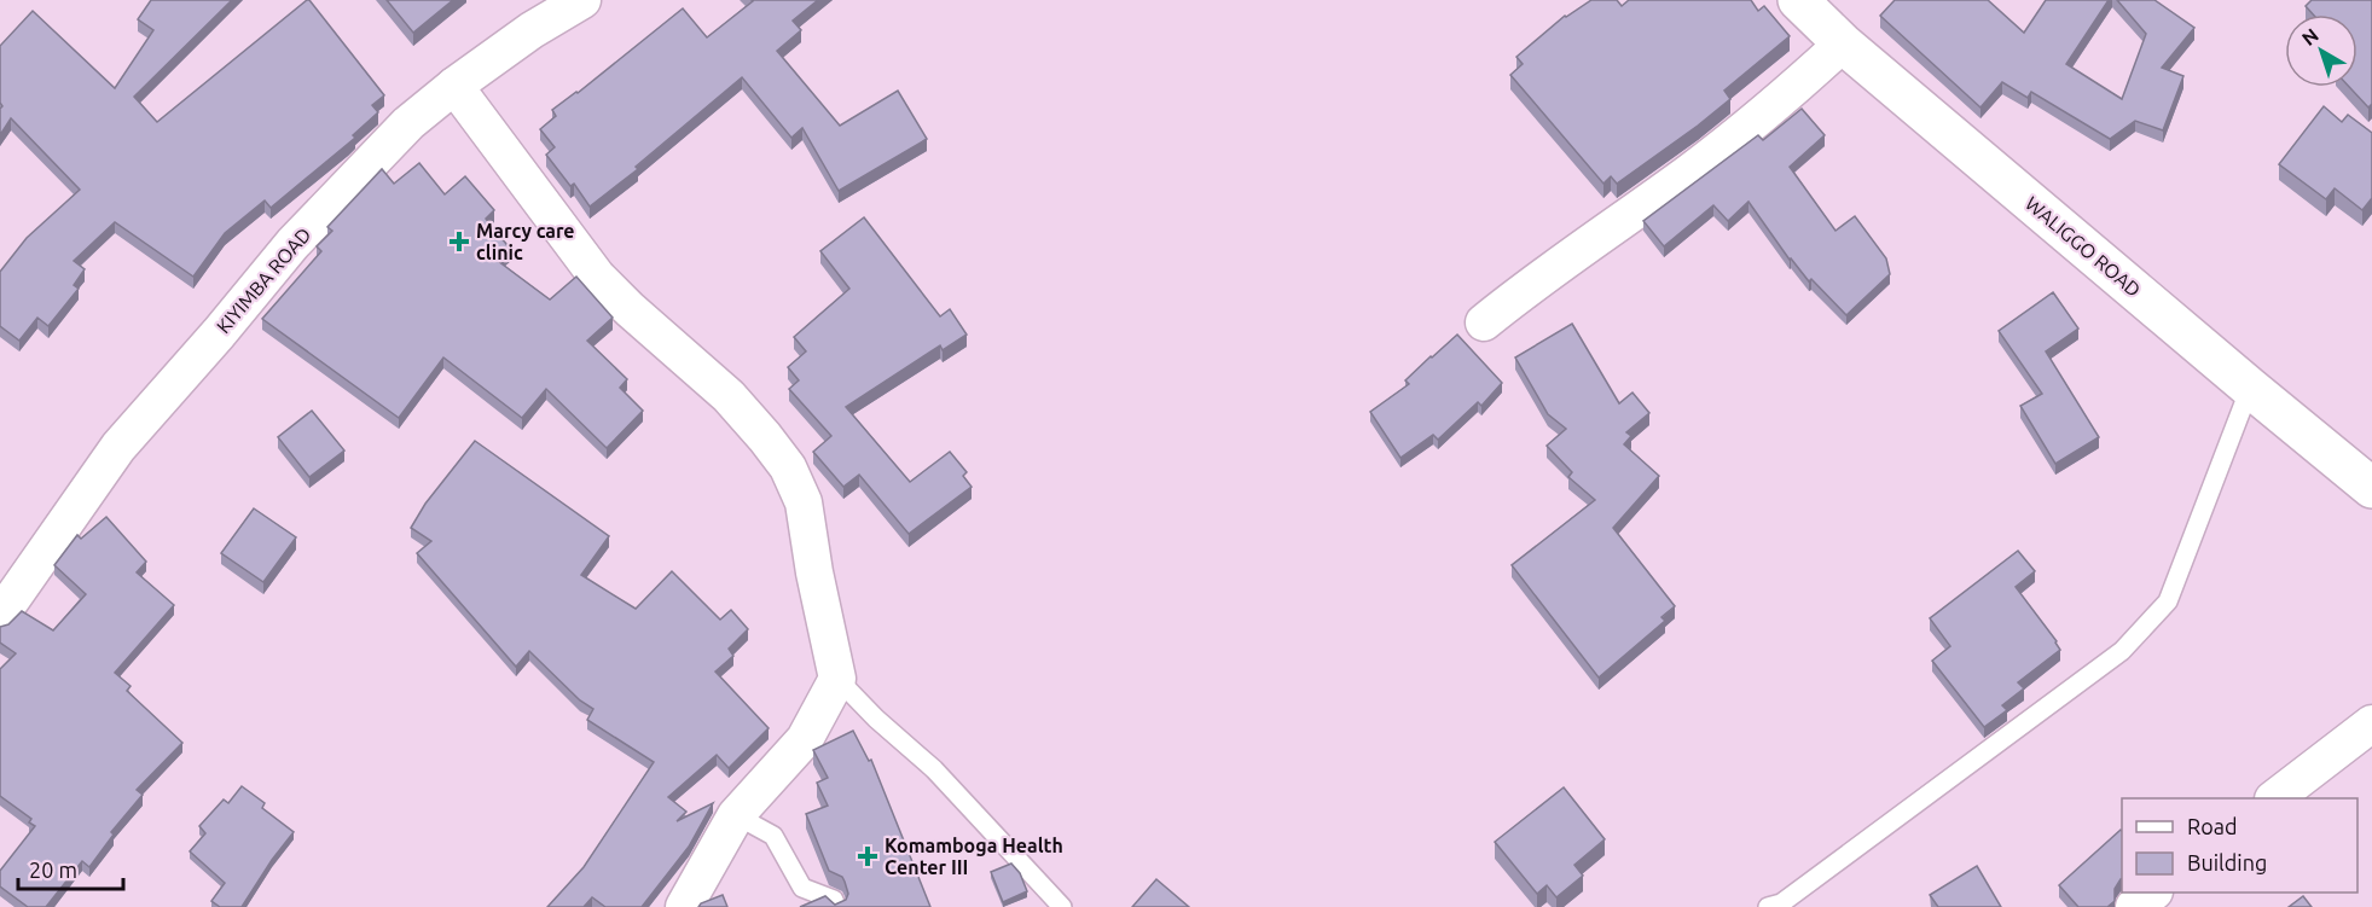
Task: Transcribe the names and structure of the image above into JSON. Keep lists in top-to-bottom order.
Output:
{
  "streets": {
    "street": ["WALIGGO ROAD", "KIYIMBA ROAD"]
  },
  "places": {
    "health": ["Marcy care clinic", "Komamboga Health Center III"]
  },
  "legend": ["Road", "Building"],
  "scale_bar": "20 m",
  "north": "top left"
}
